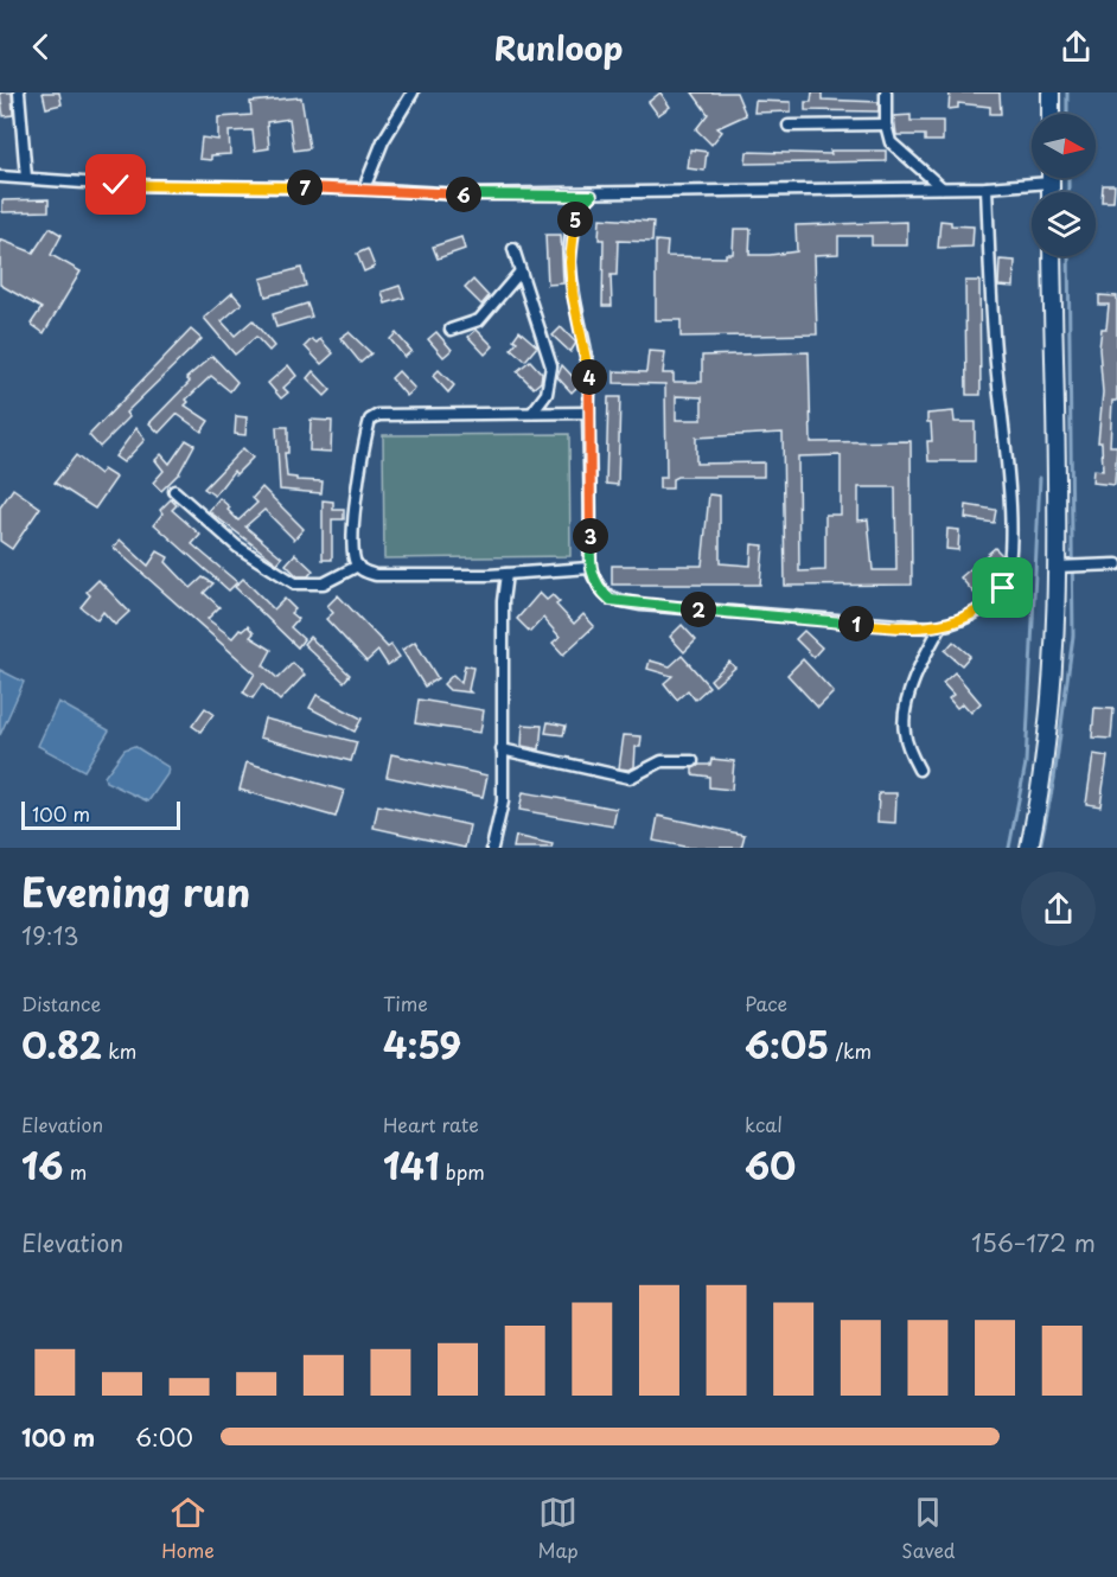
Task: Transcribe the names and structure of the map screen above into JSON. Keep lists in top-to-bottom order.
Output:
{
  "scale_bar": "100 m",
  "north": "right",
  "page": {
    "header": "Runloop",
    "pins": [
      "7",
      "6",
      "5",
      "4",
      "3",
      "2",
      "1"
    ],
    "scale": "100 m",
    "heading": ["Evening run", "19:13"],
    "stats": [
      ["Distance", "0.82 km"],
      ["Time", "4:59"],
      ["Pace", "6:05 /km"],
      ["Elevation", "16 m"],
      ["Heart rate", "141 bpm"],
      ["kcal", "60"]
    ],
    "chart": ["Elevation", "156–172 m"],
    "list": [
      {
        "name": "100 m",
        "note": "6:00"
      }
    ],
    "tabs": ["Home", "Map", "Saved"]
  }
}
